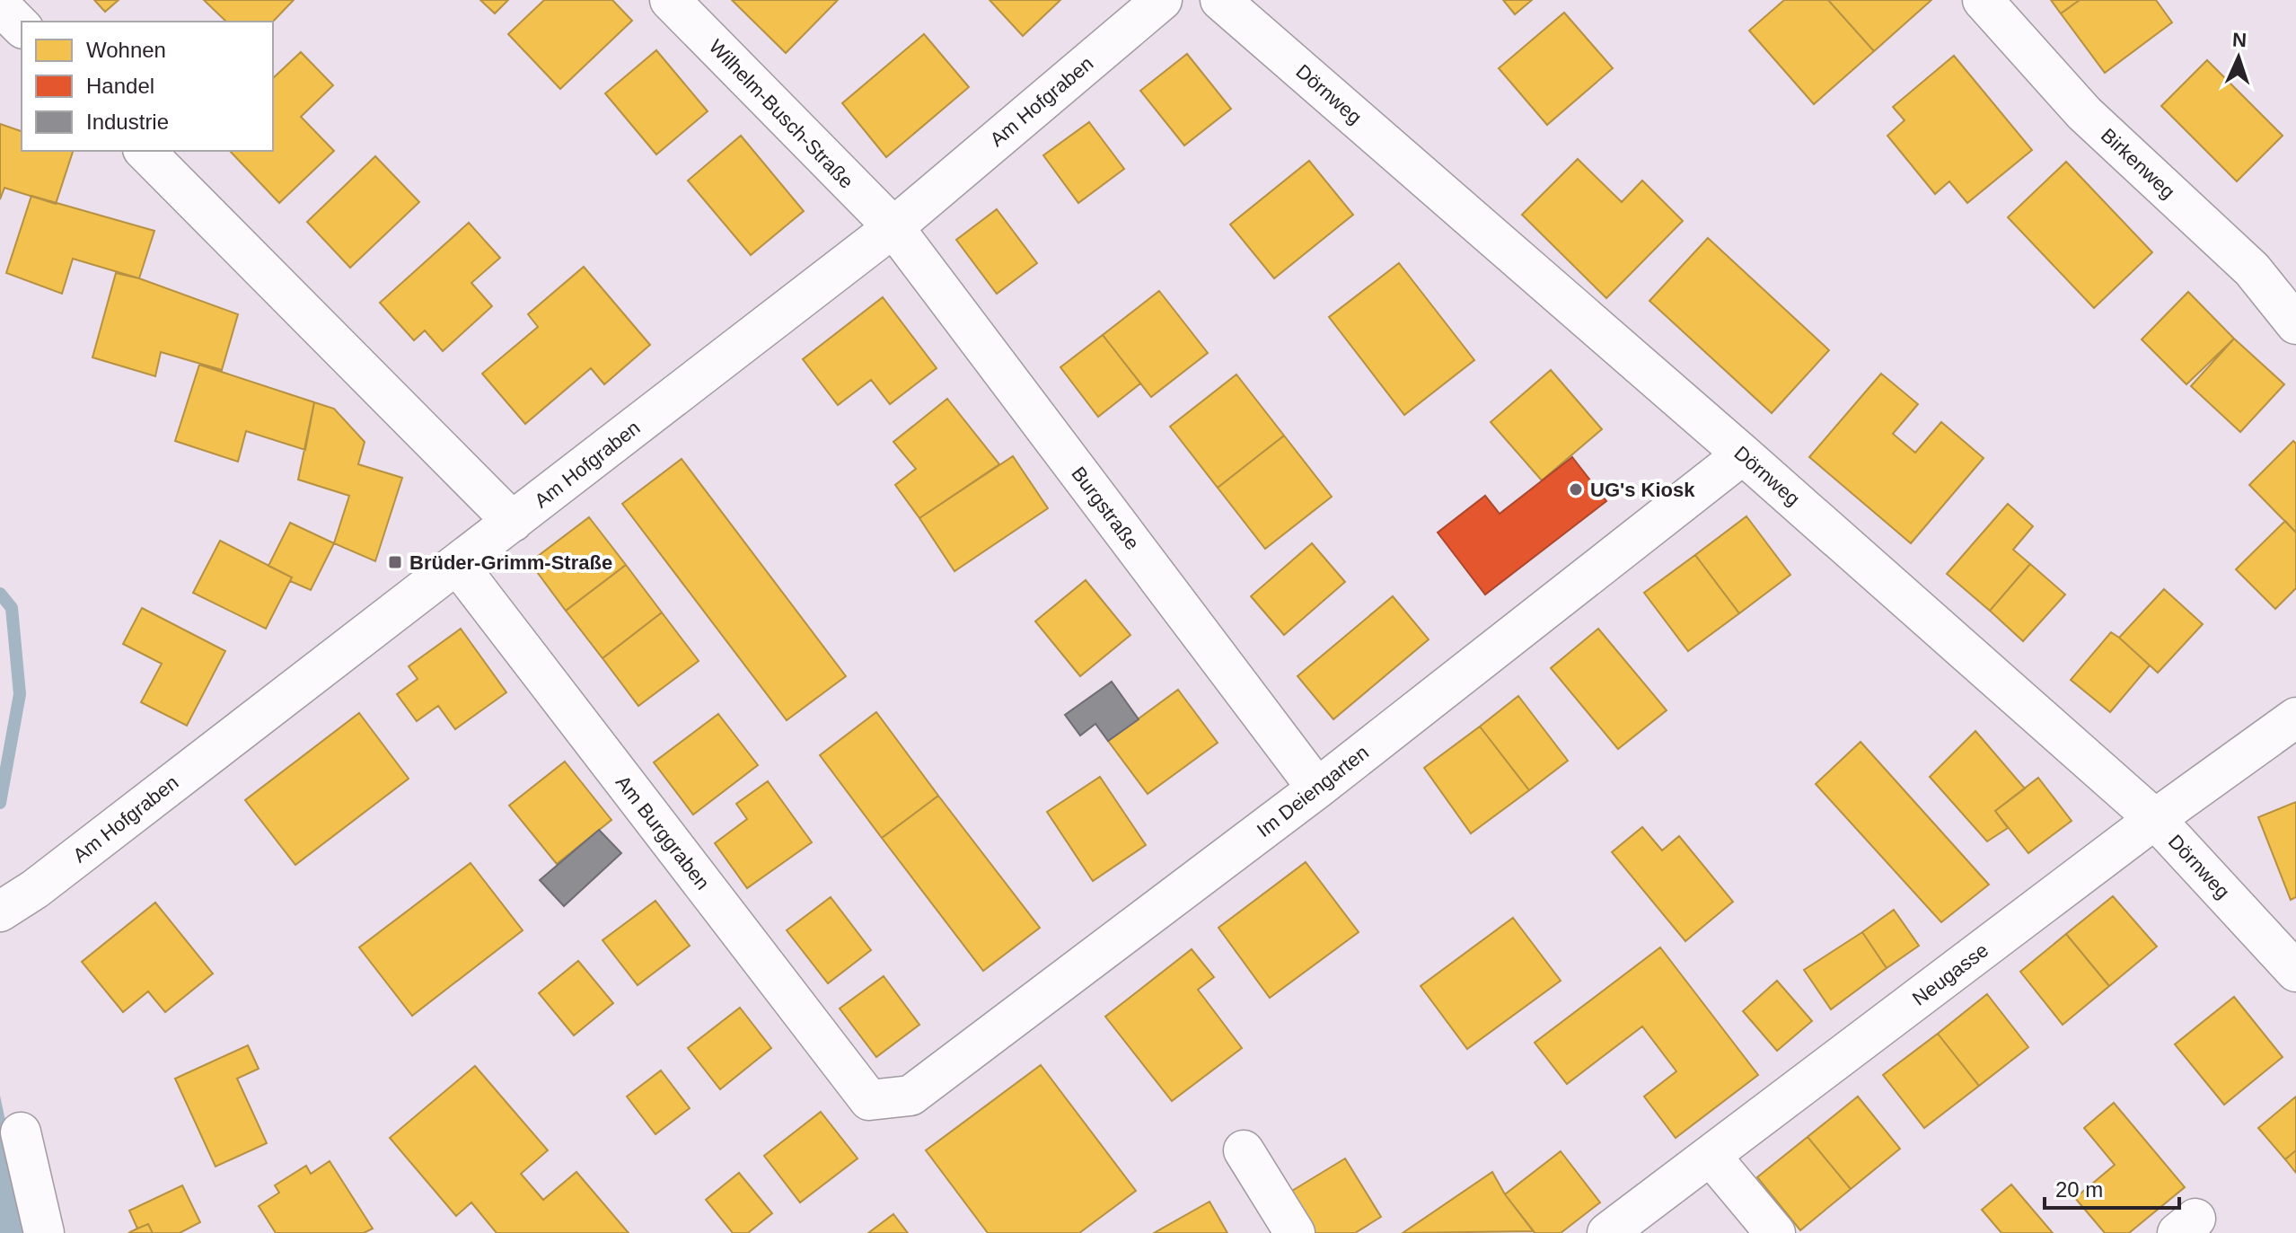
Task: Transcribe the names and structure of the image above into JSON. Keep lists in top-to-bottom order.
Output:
{
  "streets": {
    "street": [
      "Dörnweg",
      "Am Hofgraben",
      "Wilhelm-Busch-Straße",
      "Birkenweg",
      "Burgstraße",
      "Im Deiengarten",
      "Am Burggraben",
      "Neugasse"
    ]
  },
  "crossings": [
    ["Dörnweg", "Im Deiengarten"],
    ["Dörnweg", "Neugasse"],
    ["Am Hofgraben", "Wilhelm-Busch-Straße"],
    ["Am Hofgraben", "Burgstraße"],
    ["Am Hofgraben", "Am Burggraben"],
    ["Wilhelm-Busch-Straße", "Burgstraße"],
    ["Burgstraße", "Im Deiengarten"],
    ["Im Deiengarten", "Am Burggraben"]
  ],
  "places": {
    "other": ["UG's Kiosk"],
    "transit": ["Brüder-Grimm-Straße"]
  },
  "legend": ["Wohnen", "Handel", "Industrie"],
  "scale_bar": "20 m",
  "north": "top"
}
